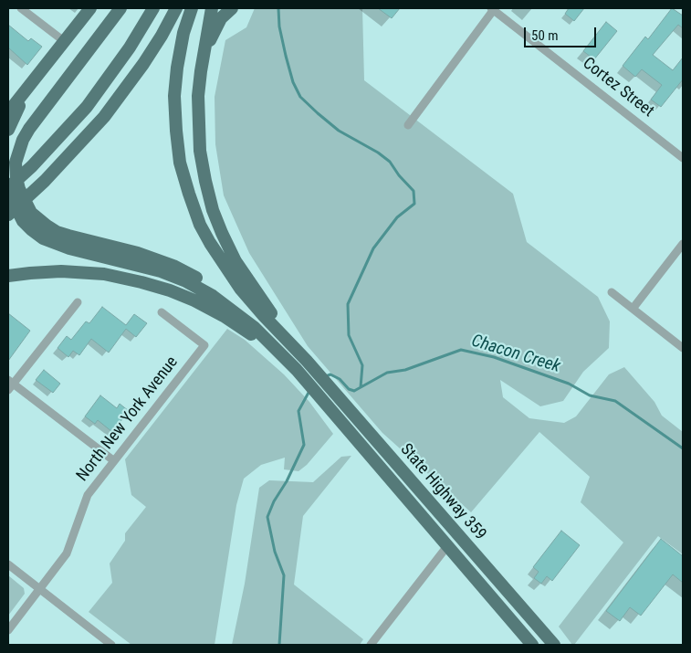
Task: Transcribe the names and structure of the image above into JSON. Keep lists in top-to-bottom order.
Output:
{
  "streets": {
    "main road": ["State Highway 359"],
    "street": ["Cortez Street", "North New York Avenue"]
  },
  "water": ["Chacon Creek"],
  "scale_bar": "50 m"
}
